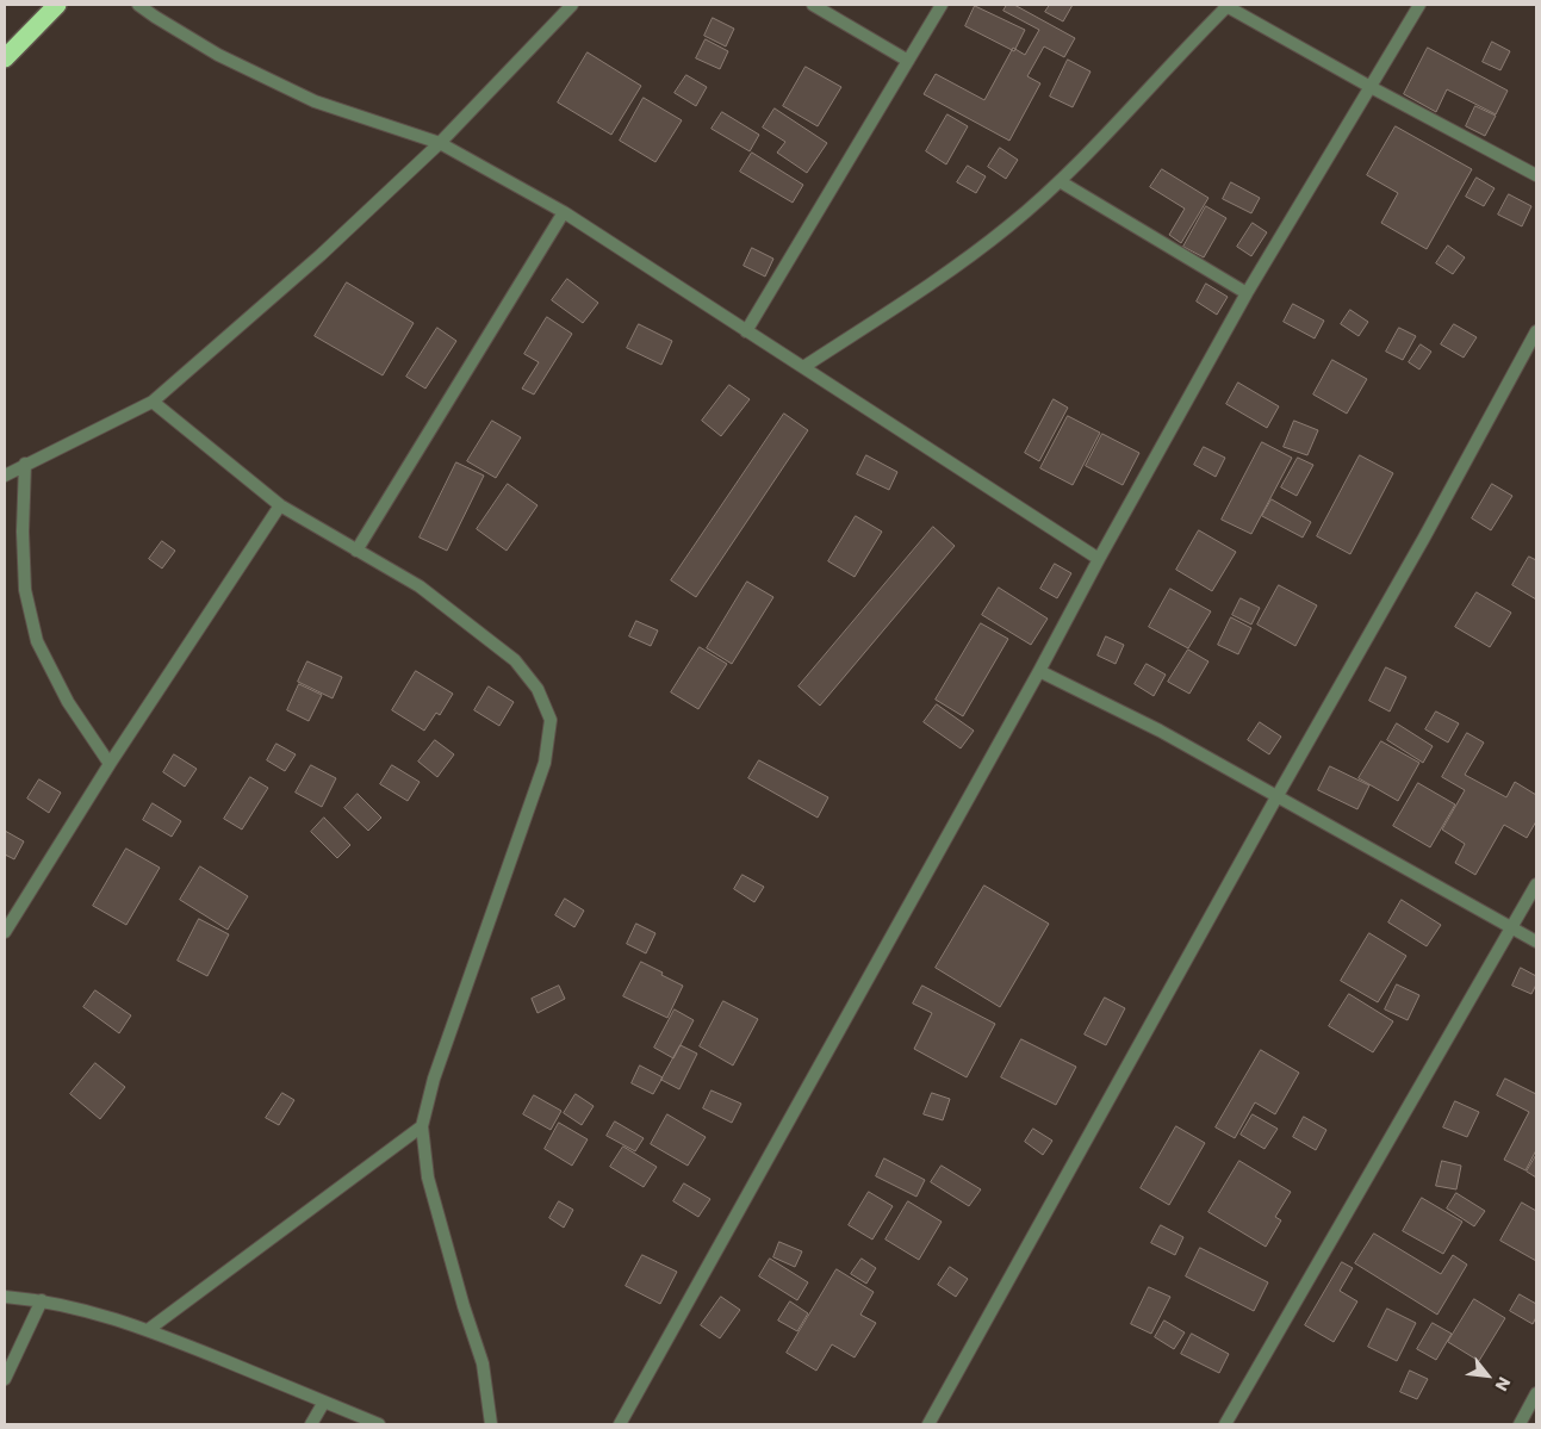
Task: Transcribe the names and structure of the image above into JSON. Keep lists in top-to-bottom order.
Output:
{
  "north": "bottom right"
}
